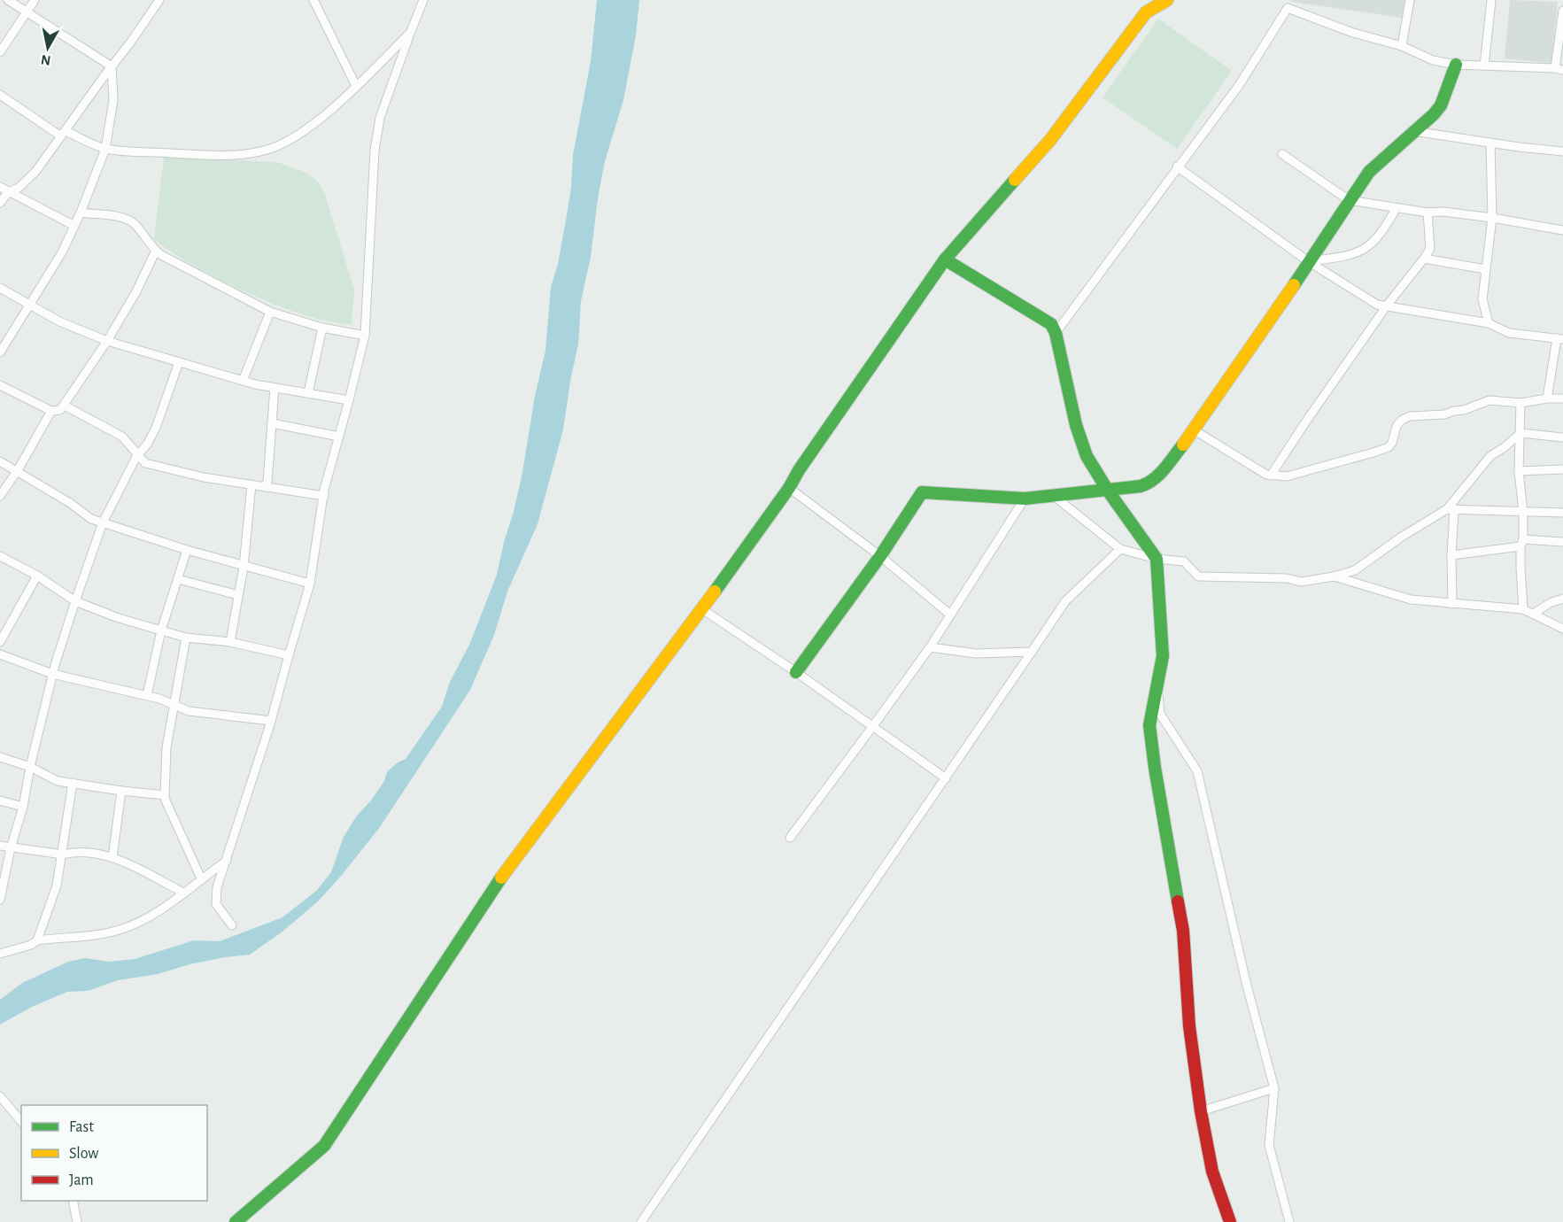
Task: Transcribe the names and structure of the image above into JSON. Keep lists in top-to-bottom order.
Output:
{
  "legend": ["Fast", "Slow", "Jam"],
  "north": "bottom"
}
